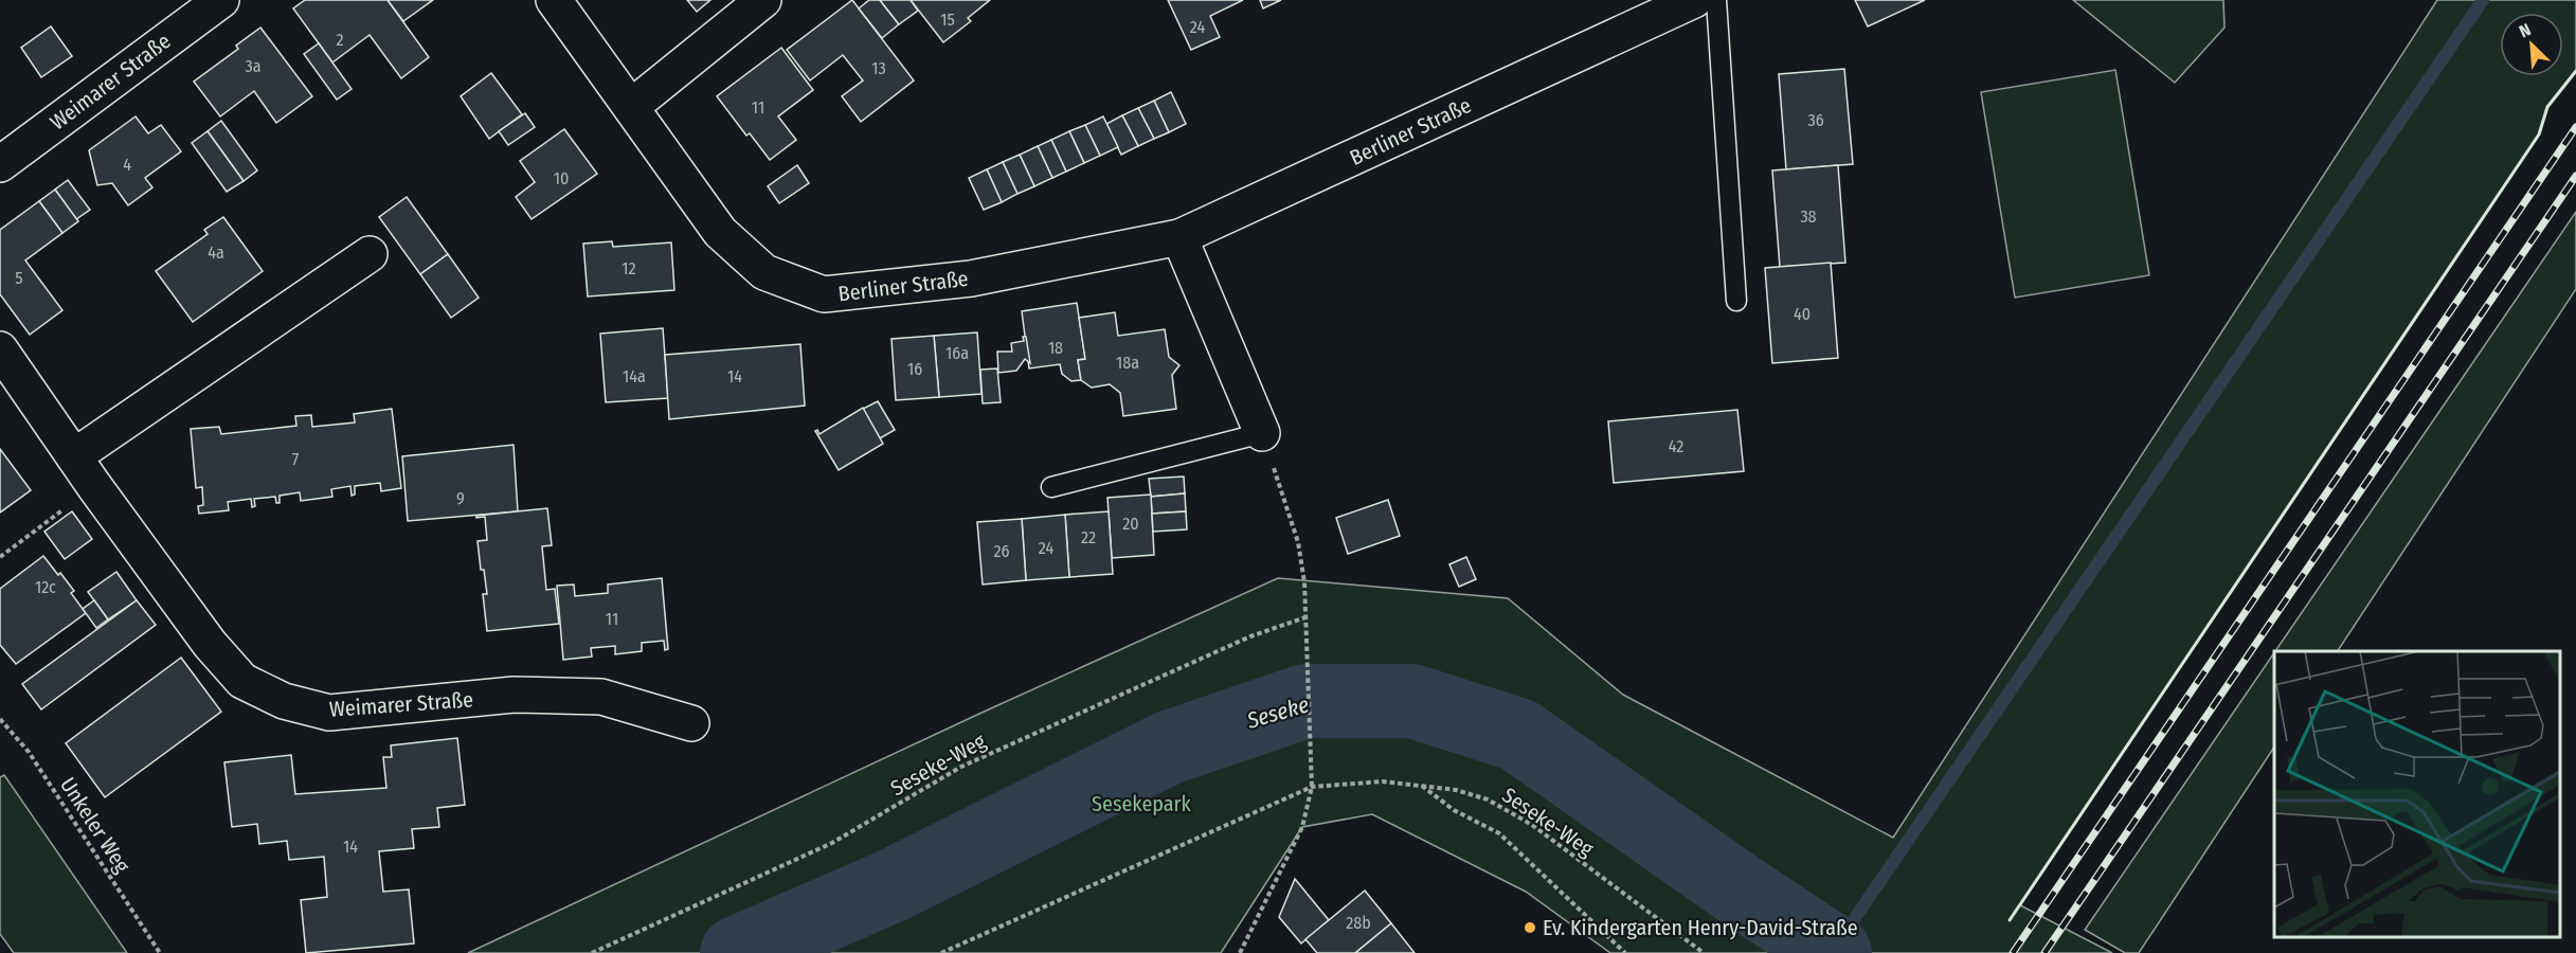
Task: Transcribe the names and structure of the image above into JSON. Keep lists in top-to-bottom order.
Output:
{
  "streets": {
    "street": ["Weimarer Straße", "Berliner Straße"],
    "path": ["Seseke-Weg", "Unkeler Weg"]
  },
  "water": ["Seseke"],
  "parks": ["Sesekepark"],
  "places": ["Ev. Kindergarten Henry-David-Straße"],
  "house_numbers": [
    "15",
    "24",
    "2",
    "3a",
    "13",
    "11",
    "36",
    "4",
    "10",
    "38",
    "4a",
    "12",
    "5",
    "40",
    "18",
    "16a",
    "18a",
    "16",
    "14a",
    "14",
    "42",
    "7",
    "9",
    "20",
    "22",
    "24",
    "26",
    "12c",
    "11",
    "14",
    "28b"
  ],
  "north": "top left"
}
